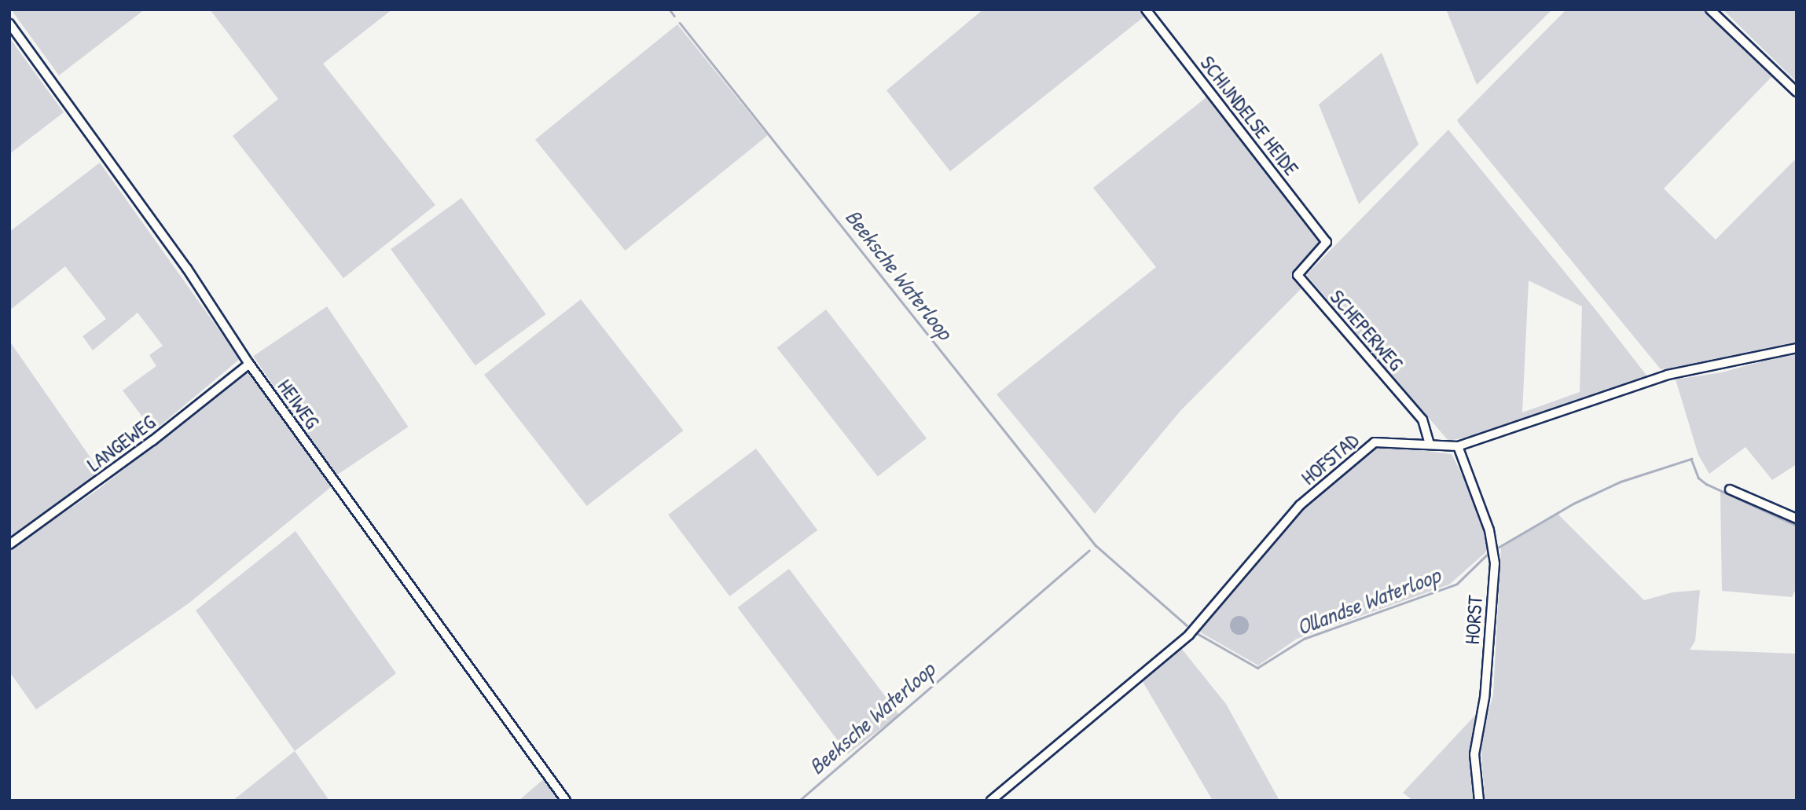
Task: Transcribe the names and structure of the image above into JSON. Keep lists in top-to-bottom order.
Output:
{
  "streets": {
    "street": [
      "SCHIJNDELSE HEIDE",
      "SCHEPERWEG",
      "HEIWEG",
      "LANGEWEG",
      "HOFSTAD",
      "HORST"
    ]
  },
  "crossings": [
    ["SCHIJNDELSE HEIDE", "SCHEPERWEG"],
    ["SCHEPERWEG", "HOFSTAD"],
    ["HEIWEG", "LANGEWEG"],
    ["HOFSTAD", "HORST"]
  ],
  "water": ["Beeksche Waterloop", "Ollandse Waterloop"]
}
